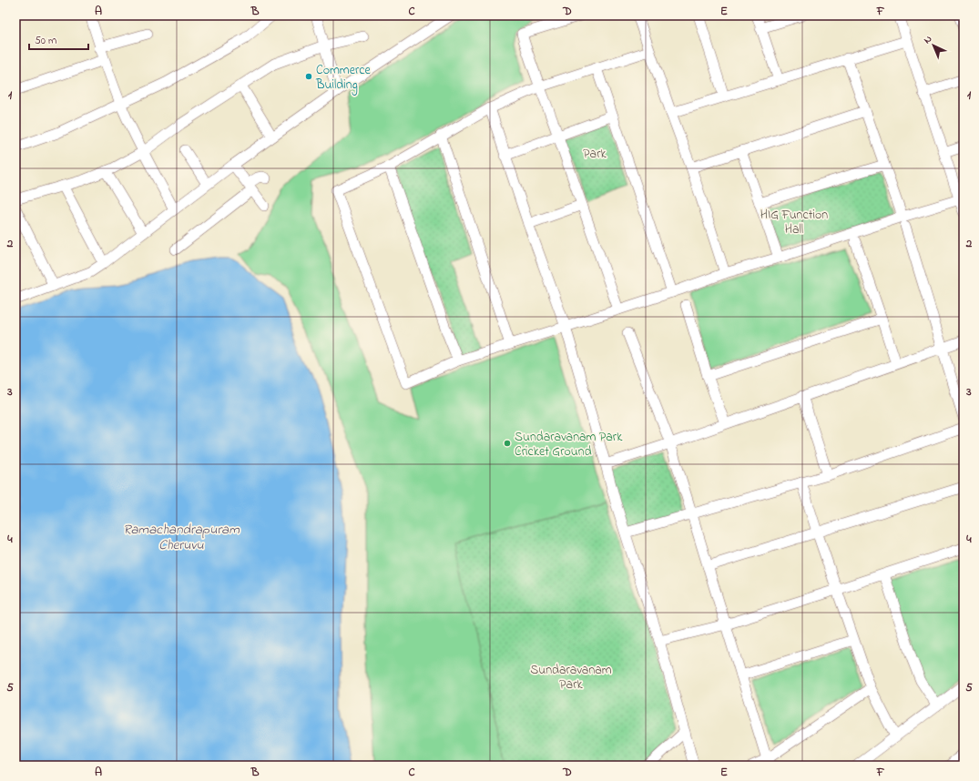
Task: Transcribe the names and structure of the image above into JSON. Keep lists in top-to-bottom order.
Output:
{
  "water": ["Ramachandrapuram Cheruvu"],
  "parks": ["Park", "HIG Function Hall", "Sundaravanam Park"],
  "places": ["Commerce Building", "Sundaravanam Park Cricket Ground"],
  "scale_bar": "50 m",
  "north": "top left",
  "grid": {
    "columns": [
      "A",
      "B",
      "C",
      "D",
      "E",
      "F"
    ],
    "rows": [
      "1",
      "2",
      "3",
      "4",
      "5"
    ]
  }
}
